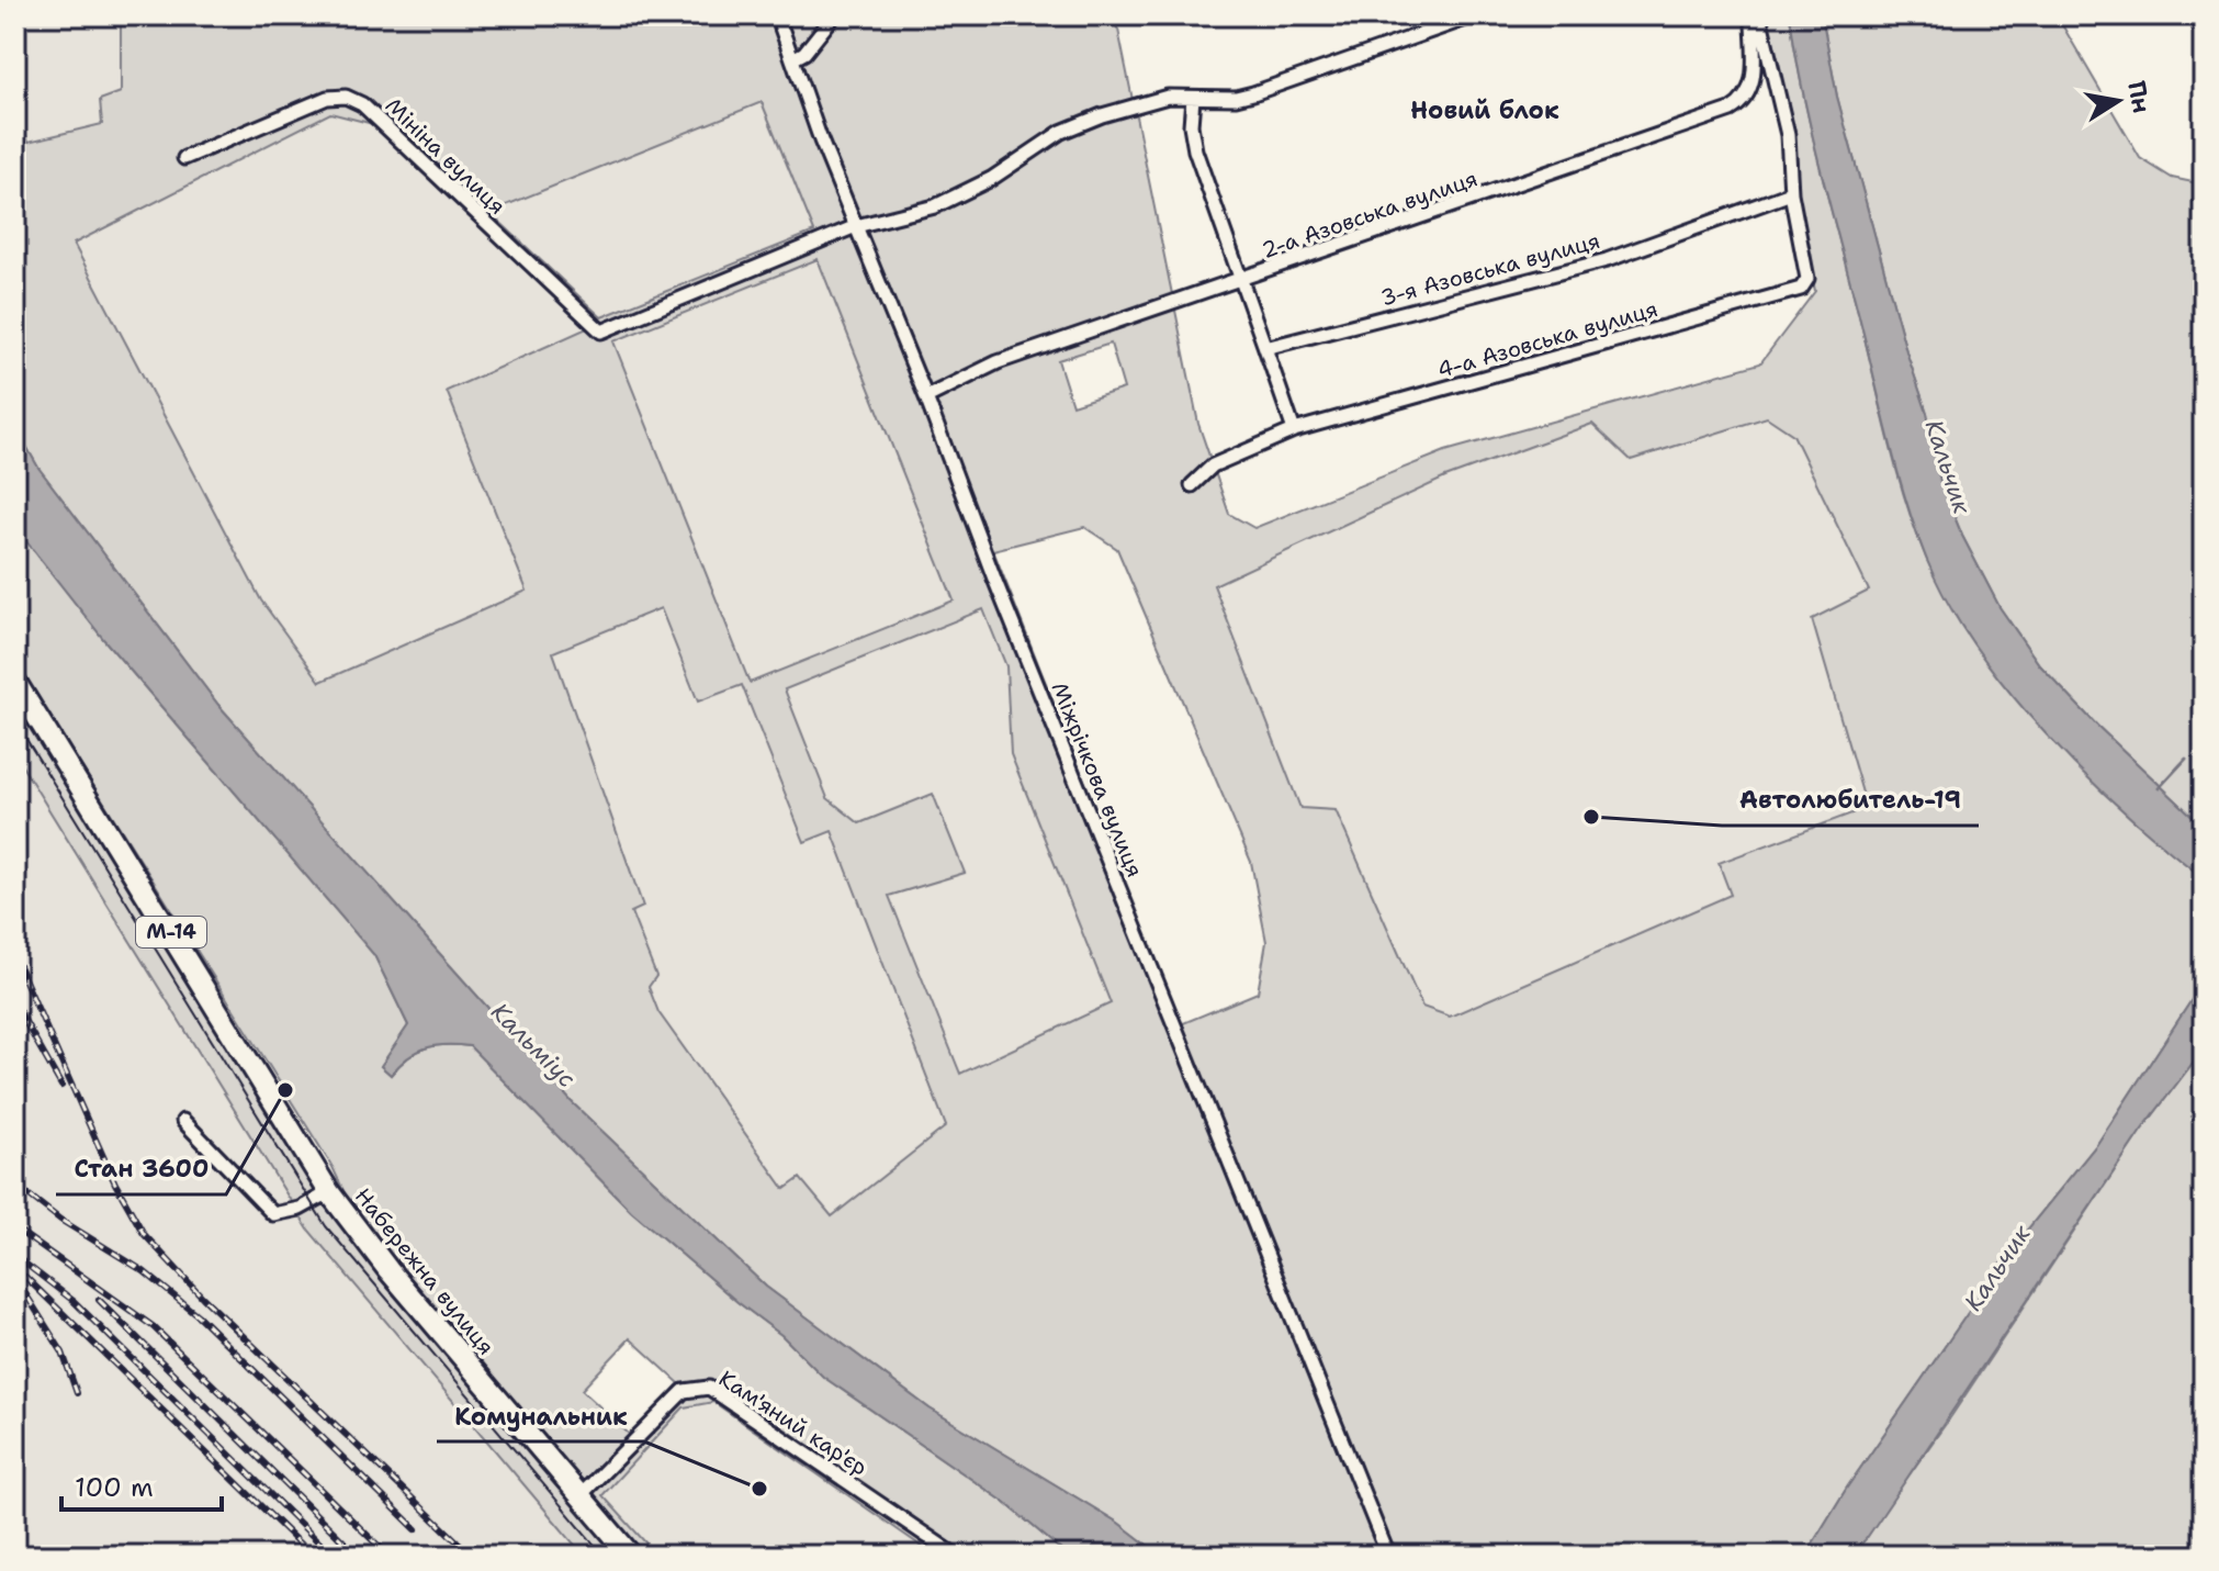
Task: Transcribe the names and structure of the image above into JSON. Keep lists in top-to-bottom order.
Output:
{
  "streets": {
    "highway": ["М-14", "Набережна вулиця"],
    "street": [
      "Мініна вулиця",
      "2-а Азовська вулиця",
      "3-я Азовська вулиця",
      "4-а Азовська вулиця",
      "Міжрічкова вулиця",
      "Кам'яний кар'єр"
    ]
  },
  "crossings": [
    ["Мініна вулиця", "Міжрічкова вулиця"],
    ["2-а Азовська вулиця", "Міжрічкова вулиця"],
    ["3-я Азовська вулиця", "4-а Азовська вулиця"],
    ["Набережна вулиця", "Кам'яний кар'єр"]
  ],
  "districts": ["Новий блок"],
  "water": ["Кальчик", "Кальміус"],
  "places": ["Автолюбитель-19", "Стан 3600", "Комунальник"],
  "scale_bar": "100 m",
  "north": "right"
}
